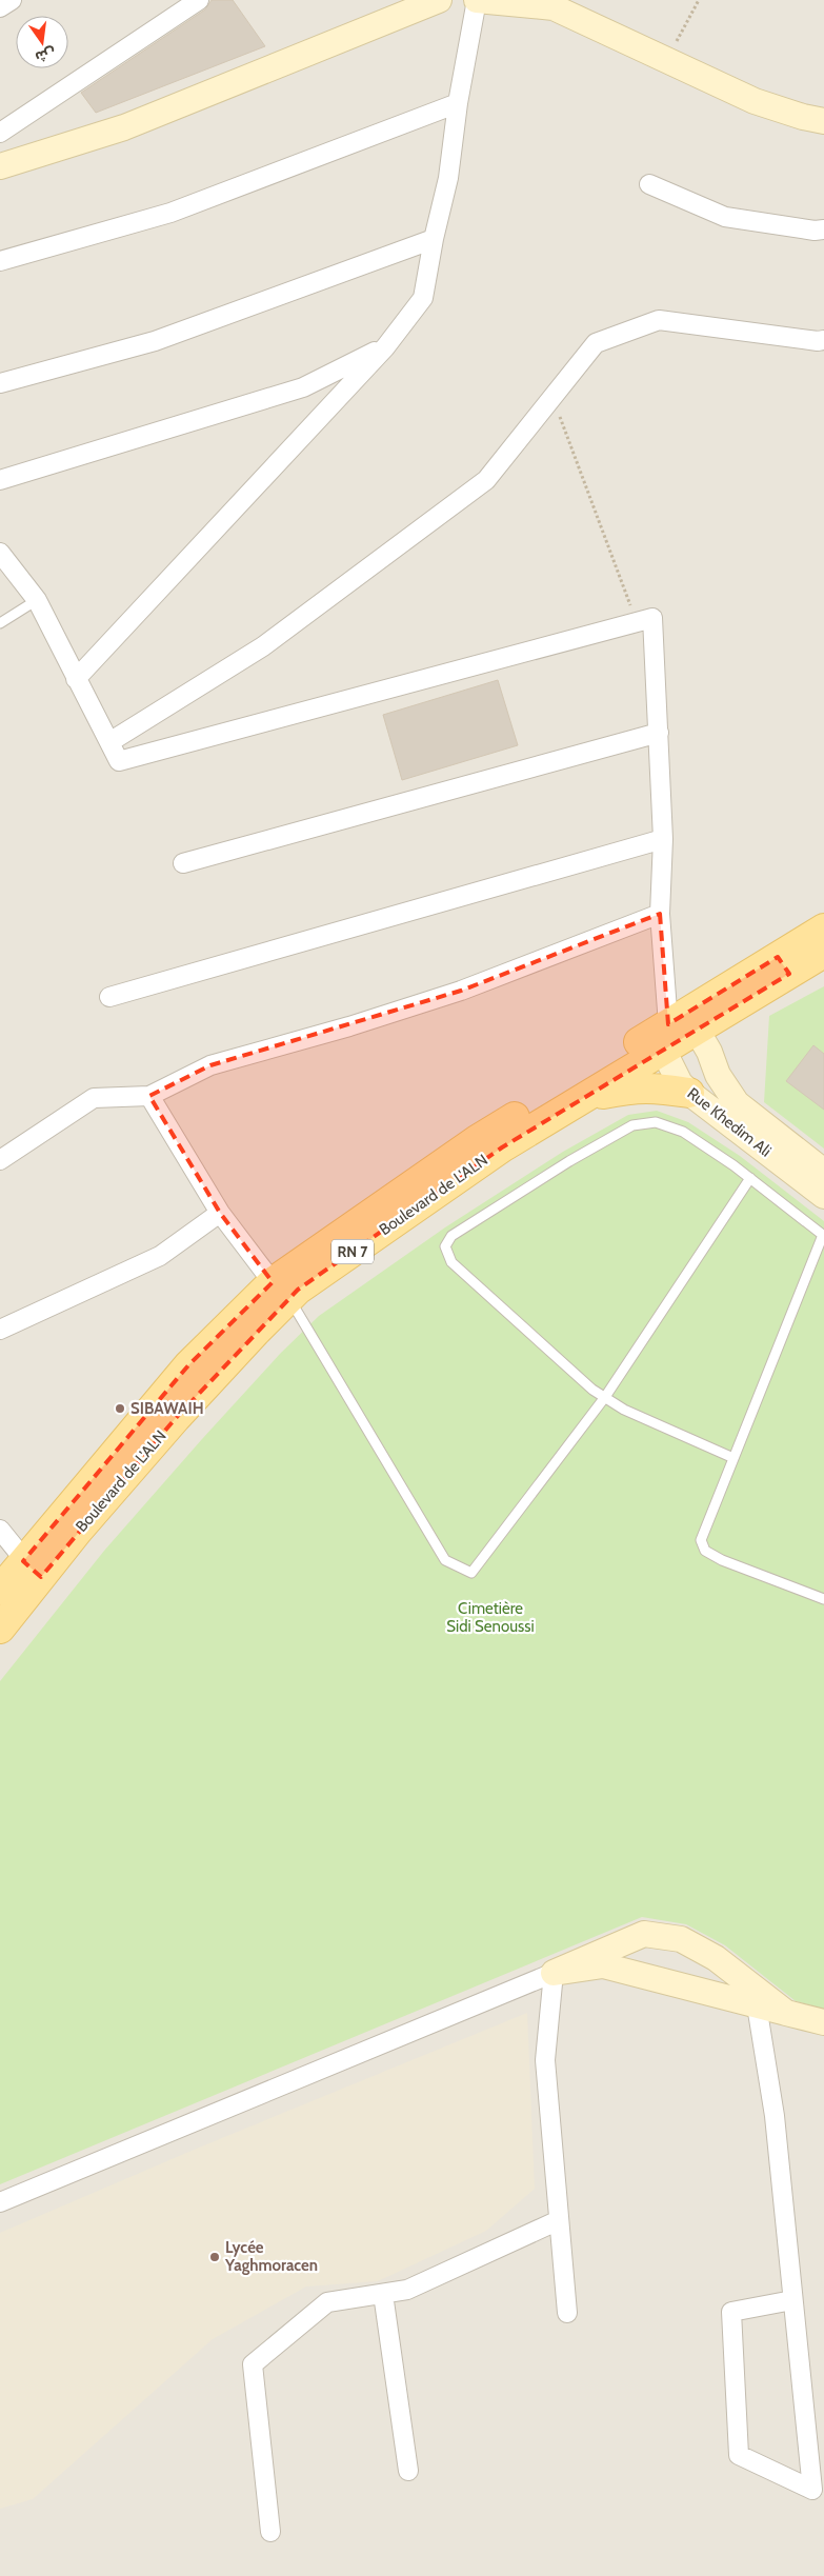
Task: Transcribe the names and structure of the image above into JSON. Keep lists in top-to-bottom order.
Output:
{
  "streets": {
    "main road": ["Rue Khedim Ali", "Boulevard de L'ALN", "RN 7"]
  },
  "crossings": [
    ["Rue Khedim Ali", "Boulevard de L'ALN"]
  ],
  "parks": ["Cimetière Sidi Senoussi"],
  "places": ["SIBAWAIH", "Lycée Yaghmoracen"],
  "north": "bottom"
}
